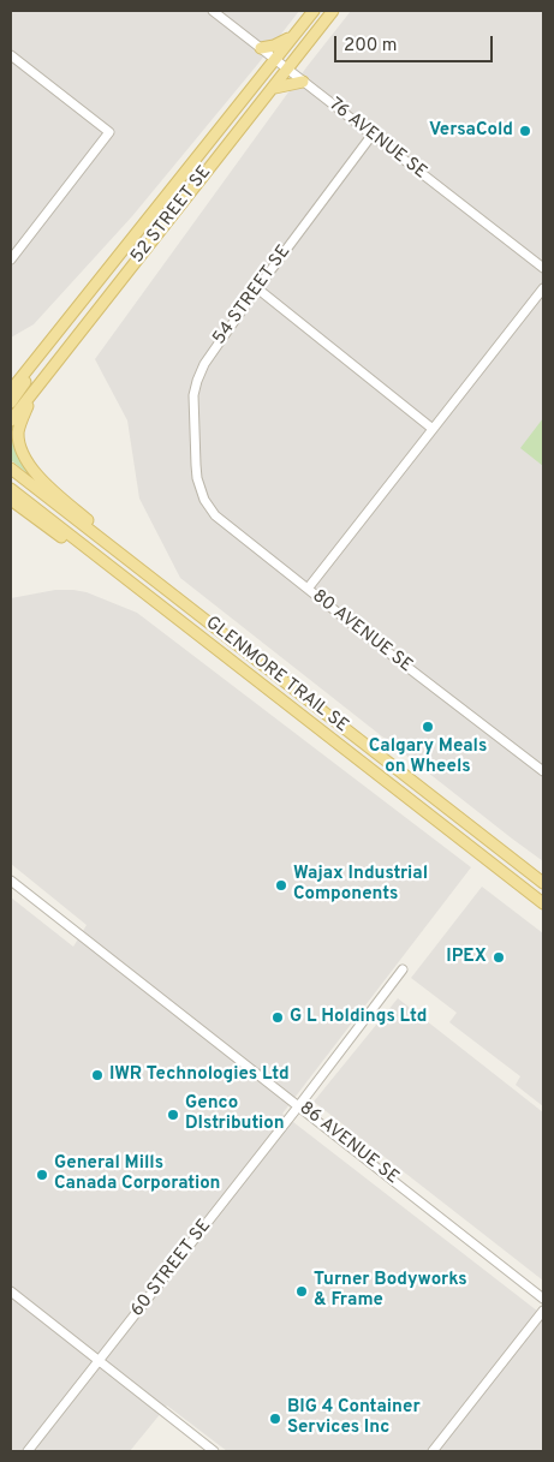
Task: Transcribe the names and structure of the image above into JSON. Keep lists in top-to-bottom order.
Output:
{
  "streets": {
    "main road": ["52 STREET SE", "GLENMORE TRAIL SE"],
    "street": [
      "76 AVENUE SE",
      "54 STREET SE",
      "80 AVENUE SE",
      "86 AVENUE SE",
      "60 STREET SE"
    ]
  },
  "crossings": [
    ["76 AVENUE SE", "52 STREET SE"],
    ["76 AVENUE SE", "54 STREET SE"],
    ["54 STREET SE", "80 AVENUE SE"],
    ["86 AVENUE SE", "60 STREET SE"]
  ],
  "places": [
    "VersaCold",
    "Calgary Meals on Wheels",
    "Wajax Industrial Components",
    "IPEX",
    "G L Holdings Ltd",
    "IWR Technologies Ltd",
    "Genco DIstribution",
    "General Mills Canada Corporation",
    "Turner Bodyworks & Frame",
    "BIG 4 Container Services Inc"
  ],
  "scale_bar": "200 m"
}
